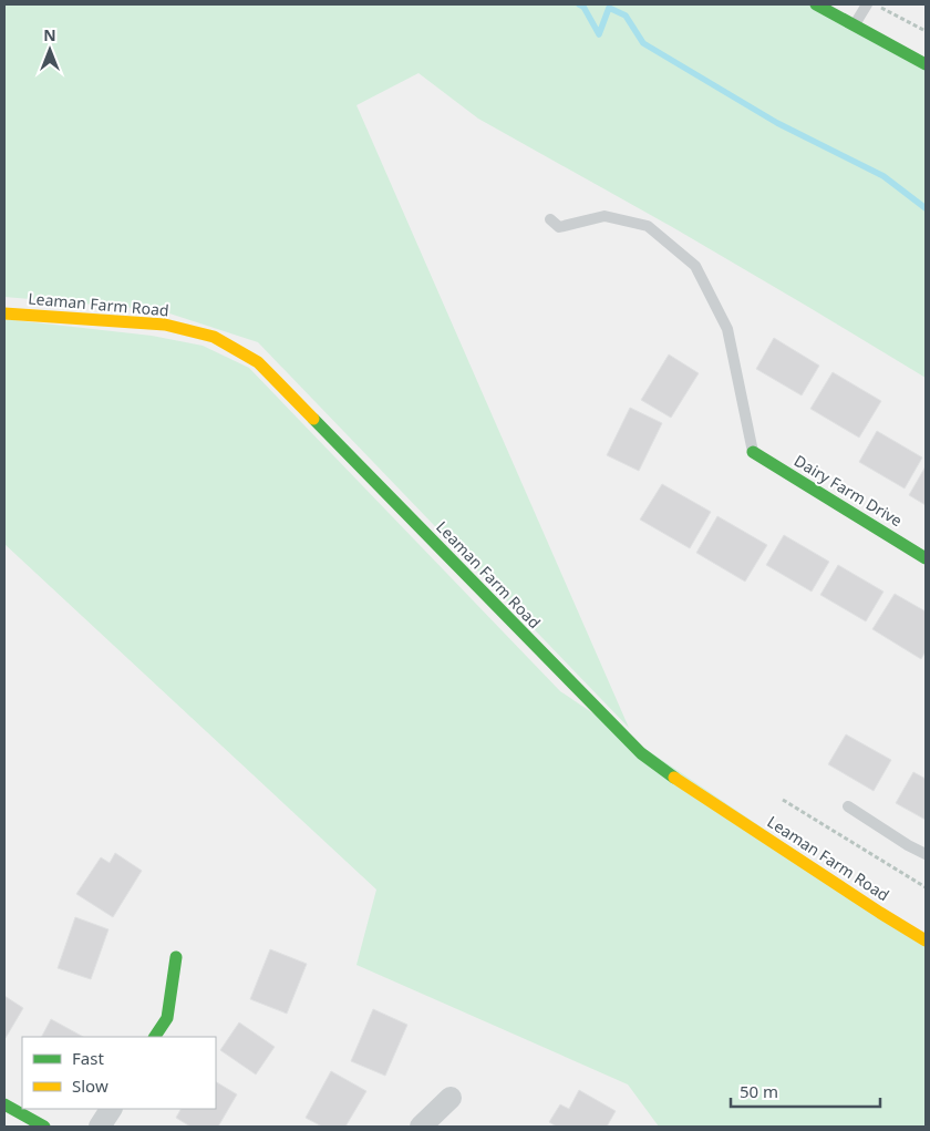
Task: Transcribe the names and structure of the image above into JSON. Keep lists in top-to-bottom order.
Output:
{
  "streets": {
    "street": ["Leaman Farm Road", "Dairy Farm Drive"]
  },
  "legend": ["Fast", "Slow"],
  "scale_bar": "50 m",
  "north": "top"
}
